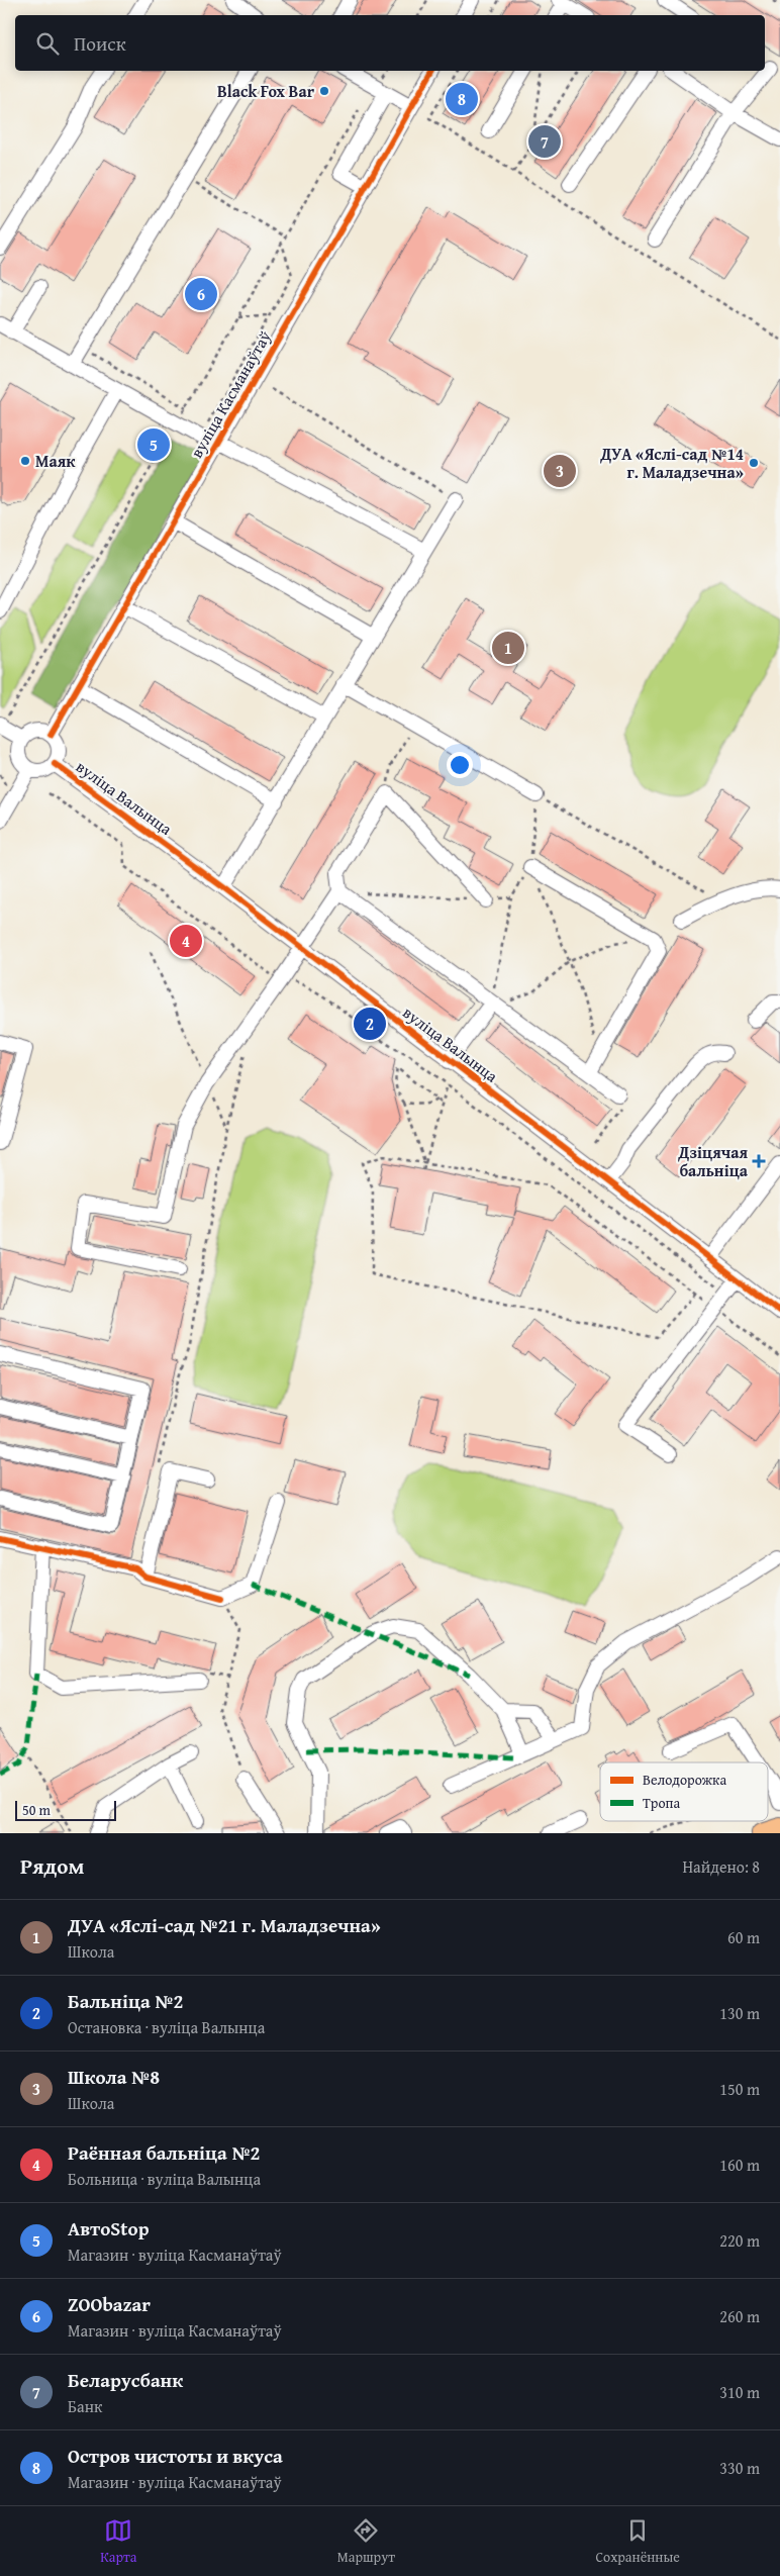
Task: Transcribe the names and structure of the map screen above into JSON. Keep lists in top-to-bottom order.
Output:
{
  "streets": {
    "street": ["вуліца Касманаўтаў", "вуліца Валынца"]
  },
  "crossings": [
    ["вуліца Касманаўтаў", "вуліца Валынца"]
  ],
  "places": {
    "other": ["Black Fox Bar", "Маяк", "ДУА «Яслі-сад №14 г. Маладзечна»"],
    "health": ["Дзіцячая бальніца"]
  },
  "legend": ["Велодорожка", "Тропа"],
  "scale_bar": "50 m",
  "page": {
    "search": "Поиск",
    "pins": [
      "8",
      "7",
      "6",
      "5",
      "3",
      "1",
      "4",
      "2"
    ],
    "scale": "50 m",
    "heading": ["Рядом", "Найдено: 8"],
    "list": [
      {
        "mark": "1",
        "name": "ДУА «Яслі-сад №21 г. Маладзечна»",
        "note": "Школа",
        "value": "60 m"
      },
      {
        "mark": "2",
        "name": "Бальніца №2",
        "note": "Остановка · вуліца Валынца",
        "value": "130 m"
      },
      {
        "mark": "3",
        "name": "Школа №8",
        "note": "Школа",
        "value": "150 m"
      },
      {
        "mark": "4",
        "name": "Раённая бальніца №2",
        "note": "Больница · вуліца Валынца",
        "value": "160 m"
      },
      {
        "mark": "5",
        "name": "АвтоStop",
        "note": "Магазин · вуліца Касманаўтаў",
        "value": "220 m"
      },
      {
        "mark": "6",
        "name": "ZOObazar",
        "note": "Магазин · вуліца Касманаўтаў",
        "value": "260 m"
      },
      {
        "mark": "7",
        "name": "Беларусбанк",
        "note": "Банк",
        "value": "310 m"
      },
      {
        "mark": "8",
        "name": "Остров чистоты и вкуса",
        "note": "Магазин · вуліца Касманаўтаў",
        "value": "330 m"
      }
    ],
    "nav": ["Карта", "Маршрут", "Сохранённые"]
  }
}
